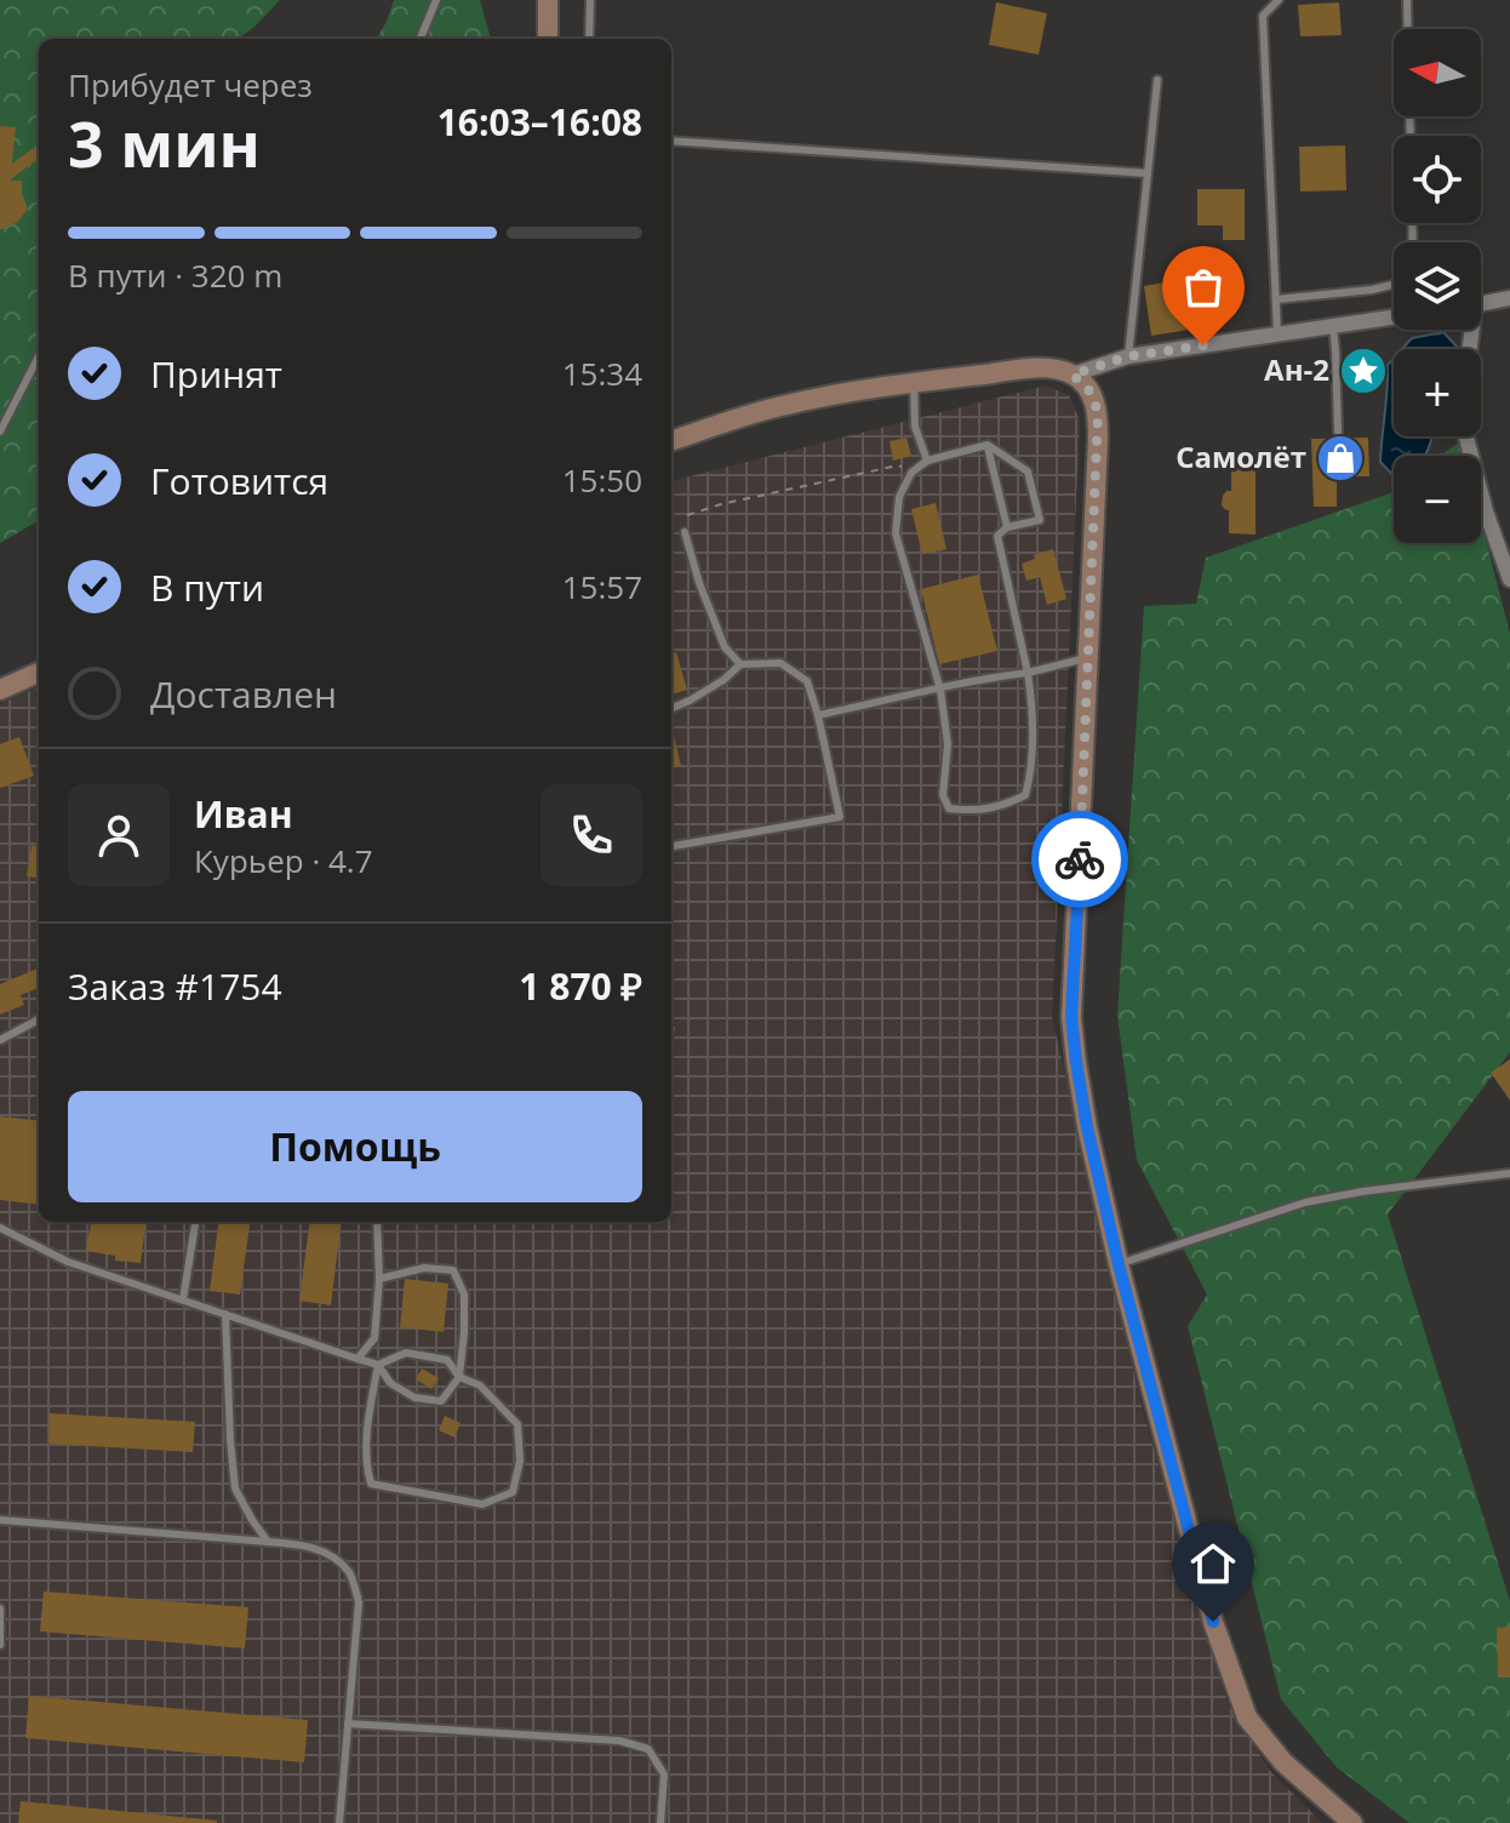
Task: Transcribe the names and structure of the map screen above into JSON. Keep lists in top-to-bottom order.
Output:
{
  "places": {
    "place": ["Ан-2"],
    "shop": ["Самолёт"]
  },
  "north": "left",
  "page": {
    "map_buttons": ["+", "−"],
    "heading": ["3 мин", "Прибудет через", "16:03–16:08"],
    "panel": [
      "Иван",
      "Курьер · 4.7",
      "Заказ #1754",
      "1 870 ₽"
    ],
    "bar": "В пути · 320 m",
    "list": [
      ["Принят", "15:34"],
      ["Готовится", "15:50"],
      ["В пути", "15:57"],
      "Доставлен"
    ],
    "buttons": "Помощь"
  }
}
